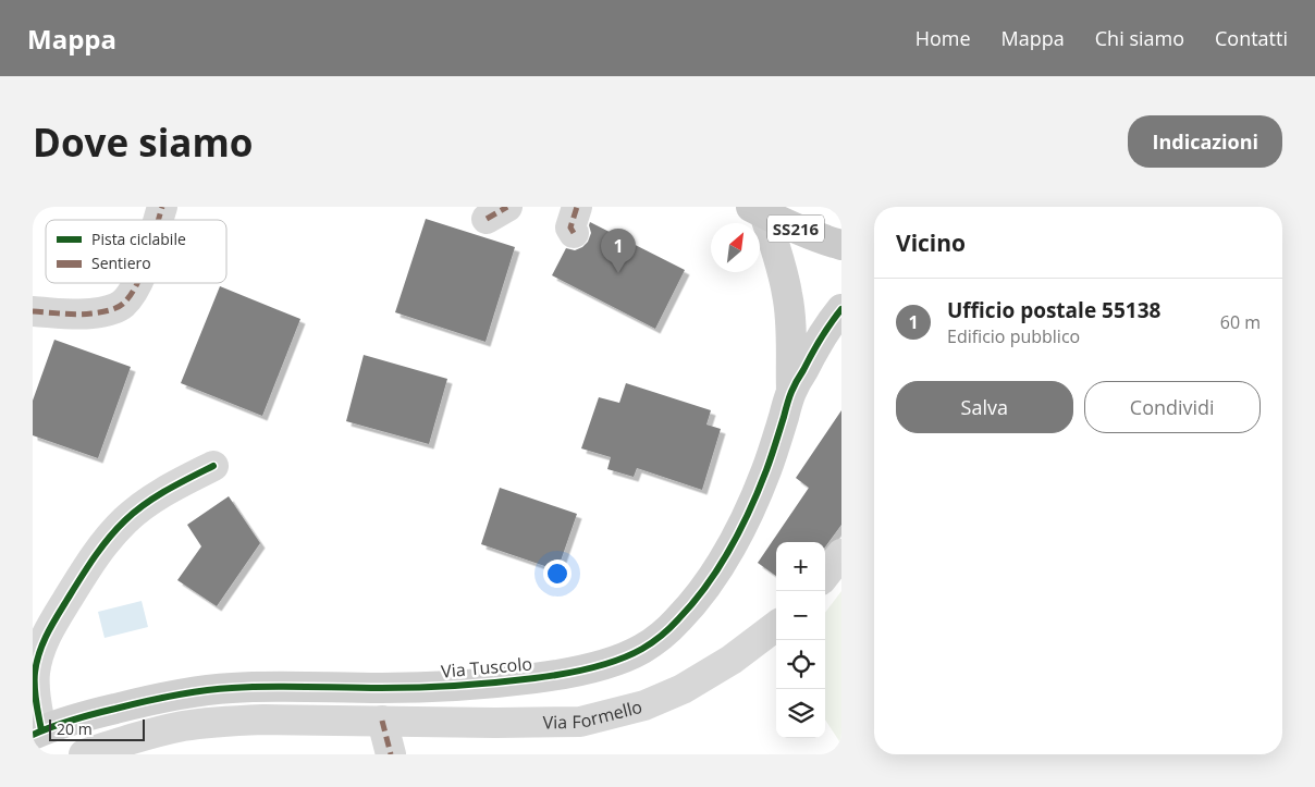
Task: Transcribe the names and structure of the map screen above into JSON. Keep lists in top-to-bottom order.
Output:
{
  "streets": {
    "main road": ["SS216"],
    "street": ["Via Tuscolo", "Via Formello"]
  },
  "legend": ["Pista ciclabile", "Sentiero"],
  "scale_bar": "20 m",
  "north": "top right",
  "page": {
    "header": "Mappa",
    "nav": [
      "Home",
      "Mappa",
      "Chi siamo",
      "Contatti"
    ],
    "buttons": [
      "Indicazioni",
      ["Salva", "Condividi"]
    ],
    "title": "Dove siamo",
    "heading": "Vicino",
    "pins": "1",
    "list": [
      {
        "mark": "1",
        "name": "Ufficio postale 55138",
        "note": "Edificio pubblico",
        "value": "60 m"
      }
    ],
    "map_buttons": ["+", "−"],
    "scale": "20 m"
  }
}
